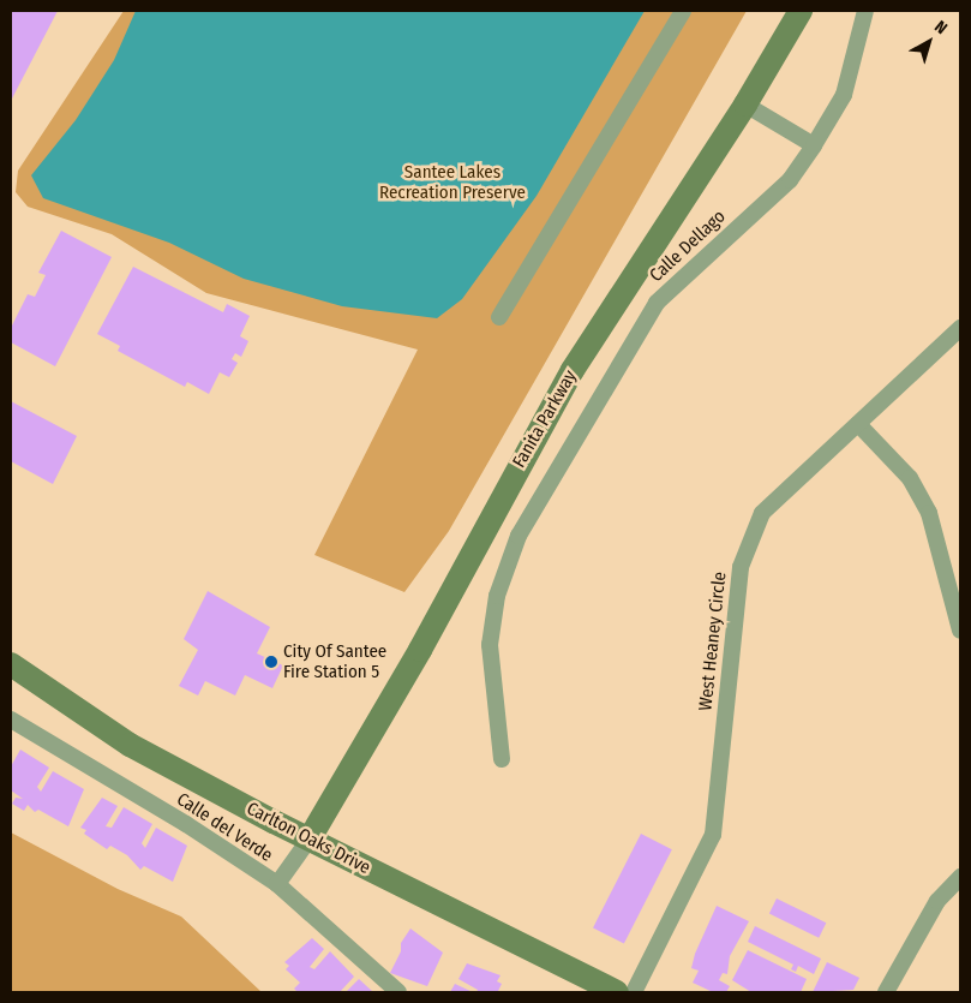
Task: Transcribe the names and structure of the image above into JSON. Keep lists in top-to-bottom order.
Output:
{
  "streets": {
    "street": [
      "Calle Dellago",
      "Fanita Parkway",
      "West Heaney Circle",
      "Calle del Verde",
      "Carlton Oaks Drive"
    ]
  },
  "crossings": [
    ["Fanita Parkway", "Carlton Oaks Drive"]
  ],
  "parks": ["Santee Lakes Recreation Preserve"],
  "places": ["City Of Santee Fire Station 5"],
  "north": "top right"
}
